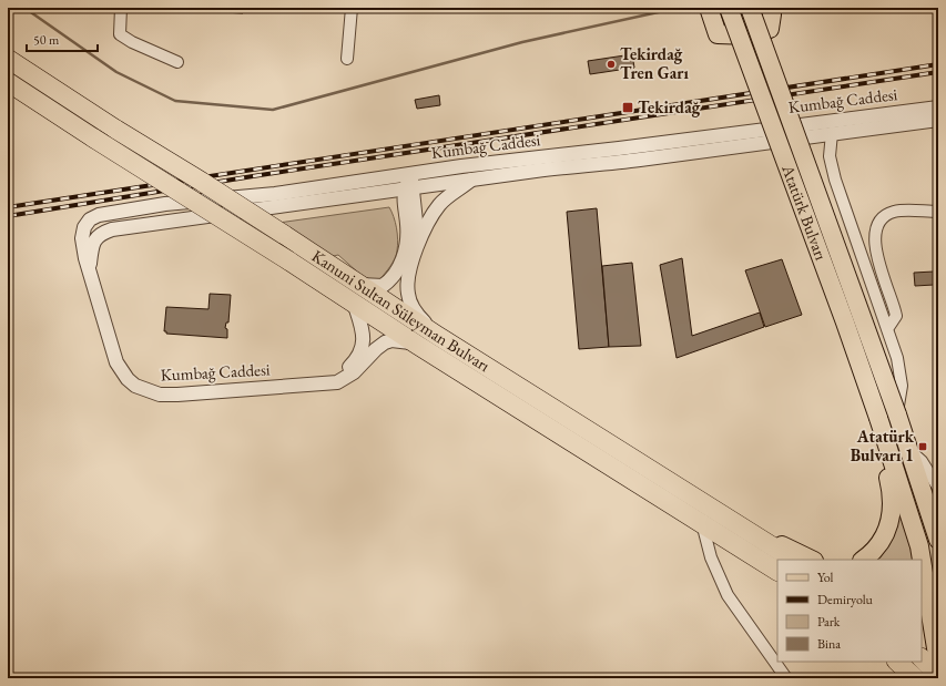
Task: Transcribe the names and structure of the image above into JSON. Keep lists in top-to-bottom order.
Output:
{
  "streets": {
    "highway": ["Kanuni Sultan Süleyman Bulvarı"],
    "main road": ["Atatürk Bulvarı"],
    "street": ["Kumbağ Caddesi"]
  },
  "crossings": [
    ["Kumbağ Caddesi", "Kanuni Sultan Süleyman Bulvarı"]
  ],
  "places": {
    "other": ["Tekirdağ Tren Garı"],
    "transit": ["Tekirdağ", "Atatürk Bulvarı 1"]
  },
  "legend": [
    "Yol",
    "Demiryolu",
    "Park",
    "Bina"
  ],
  "scale_bar": "50 m"
}
